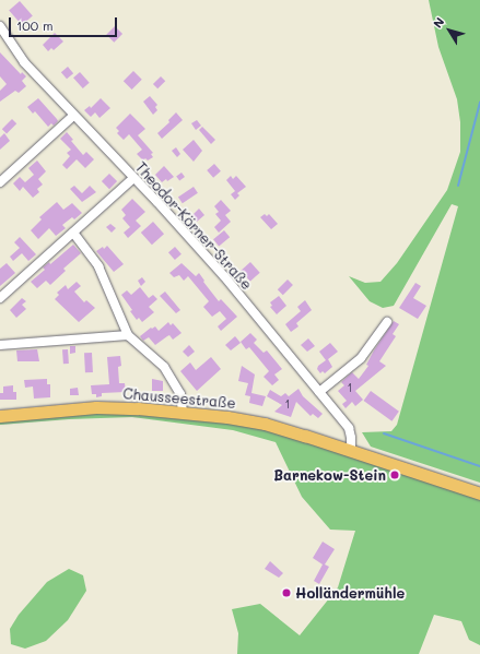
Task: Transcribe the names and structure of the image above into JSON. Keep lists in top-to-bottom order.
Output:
{
  "streets": {
    "main road": ["Chausseestraße"],
    "street": ["Theodor-Körner-Straße"]
  },
  "crossings": [
    ["Theodor-Körner-Straße", "Chausseestraße"]
  ],
  "places": ["Barnekow-Stein", "Holländermühle"],
  "house_numbers": ["1", "1"],
  "scale_bar": "100 m",
  "north": "top left"
}
